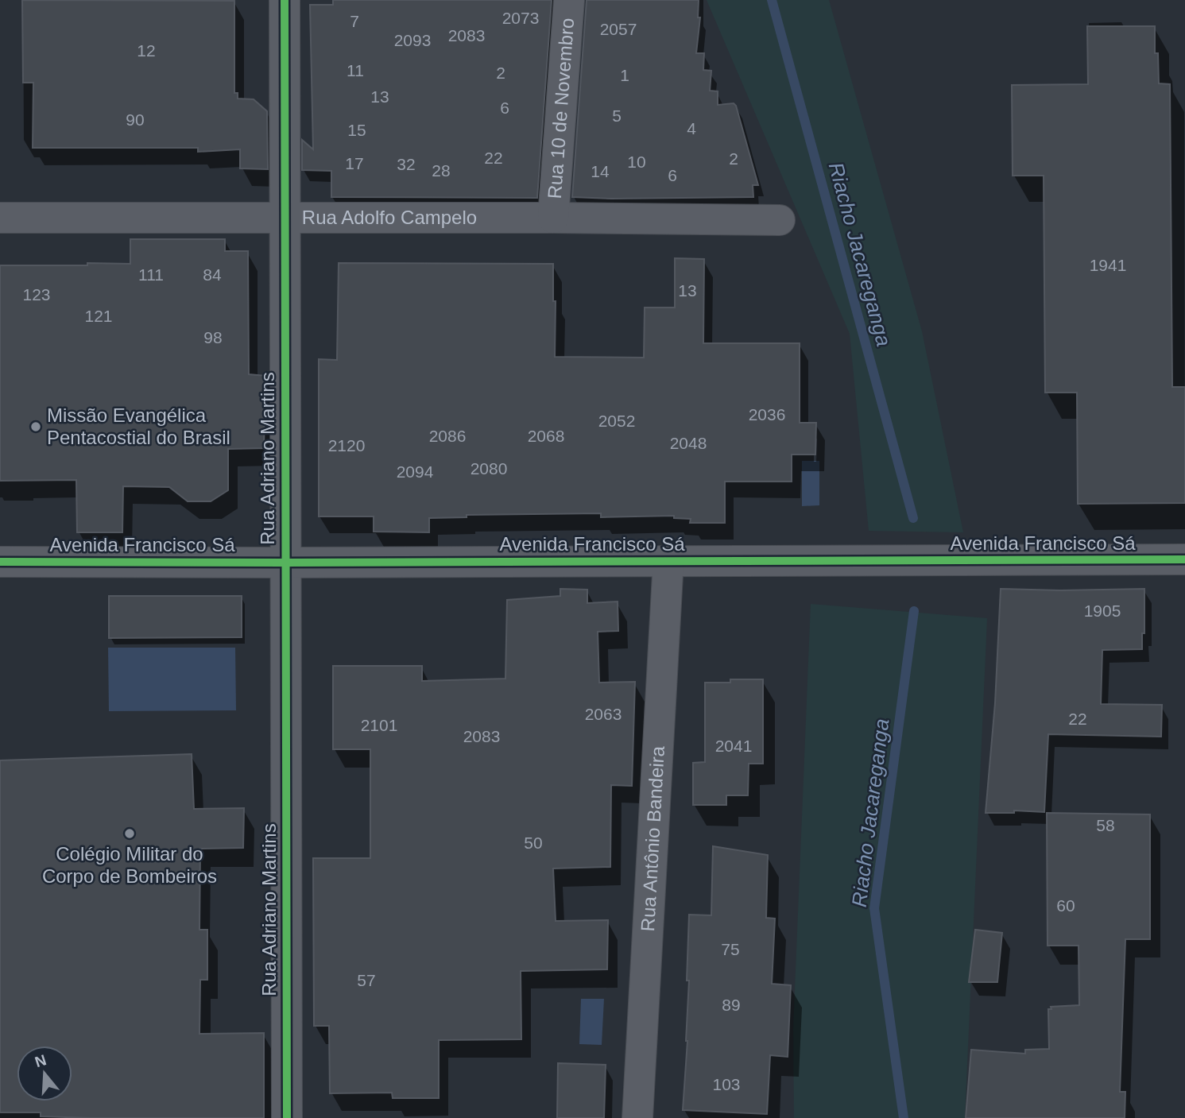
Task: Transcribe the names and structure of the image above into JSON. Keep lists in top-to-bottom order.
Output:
{
  "streets": {
    "street": [
      "Rua 10 de Novembro",
      "Rua Adolfo Campelo",
      "Rua Adriano Martins",
      "Avenida Francisco Sá",
      "Rua Antônio Bandeira"
    ]
  },
  "crossings": [
    ["Rua 10 de Novembro", "Rua Adolfo Campelo"],
    ["Rua Adolfo Campelo", "Rua Adriano Martins"],
    ["Rua Adriano Martins", "Avenida Francisco Sá"],
    ["Avenida Francisco Sá", "Rua Antônio Bandeira"]
  ],
  "water": ["Riacho Jacareganga"],
  "places": ["Missão Evangélica Pentacostial do Brasil", "Colégio Militar do Corpo de Bombeiros"],
  "house_numbers": [
    "2073",
    "7",
    "2057",
    "2083",
    "2093",
    "12",
    "11",
    "2",
    "1",
    "13",
    "6",
    "5",
    "90",
    "4",
    "15",
    "22",
    "2",
    "10",
    "17",
    "32",
    "28",
    "14",
    "6",
    "1941",
    "111",
    "84",
    "13",
    "123",
    "121",
    "98",
    "2036",
    "2052",
    "2086",
    "2068",
    "2048",
    "2120",
    "2080",
    "2094",
    "1905",
    "2063",
    "22",
    "2101",
    "2083",
    "2041",
    "58",
    "50",
    "60",
    "75",
    "57",
    "89",
    "103"
  ],
  "north": "top"
}
